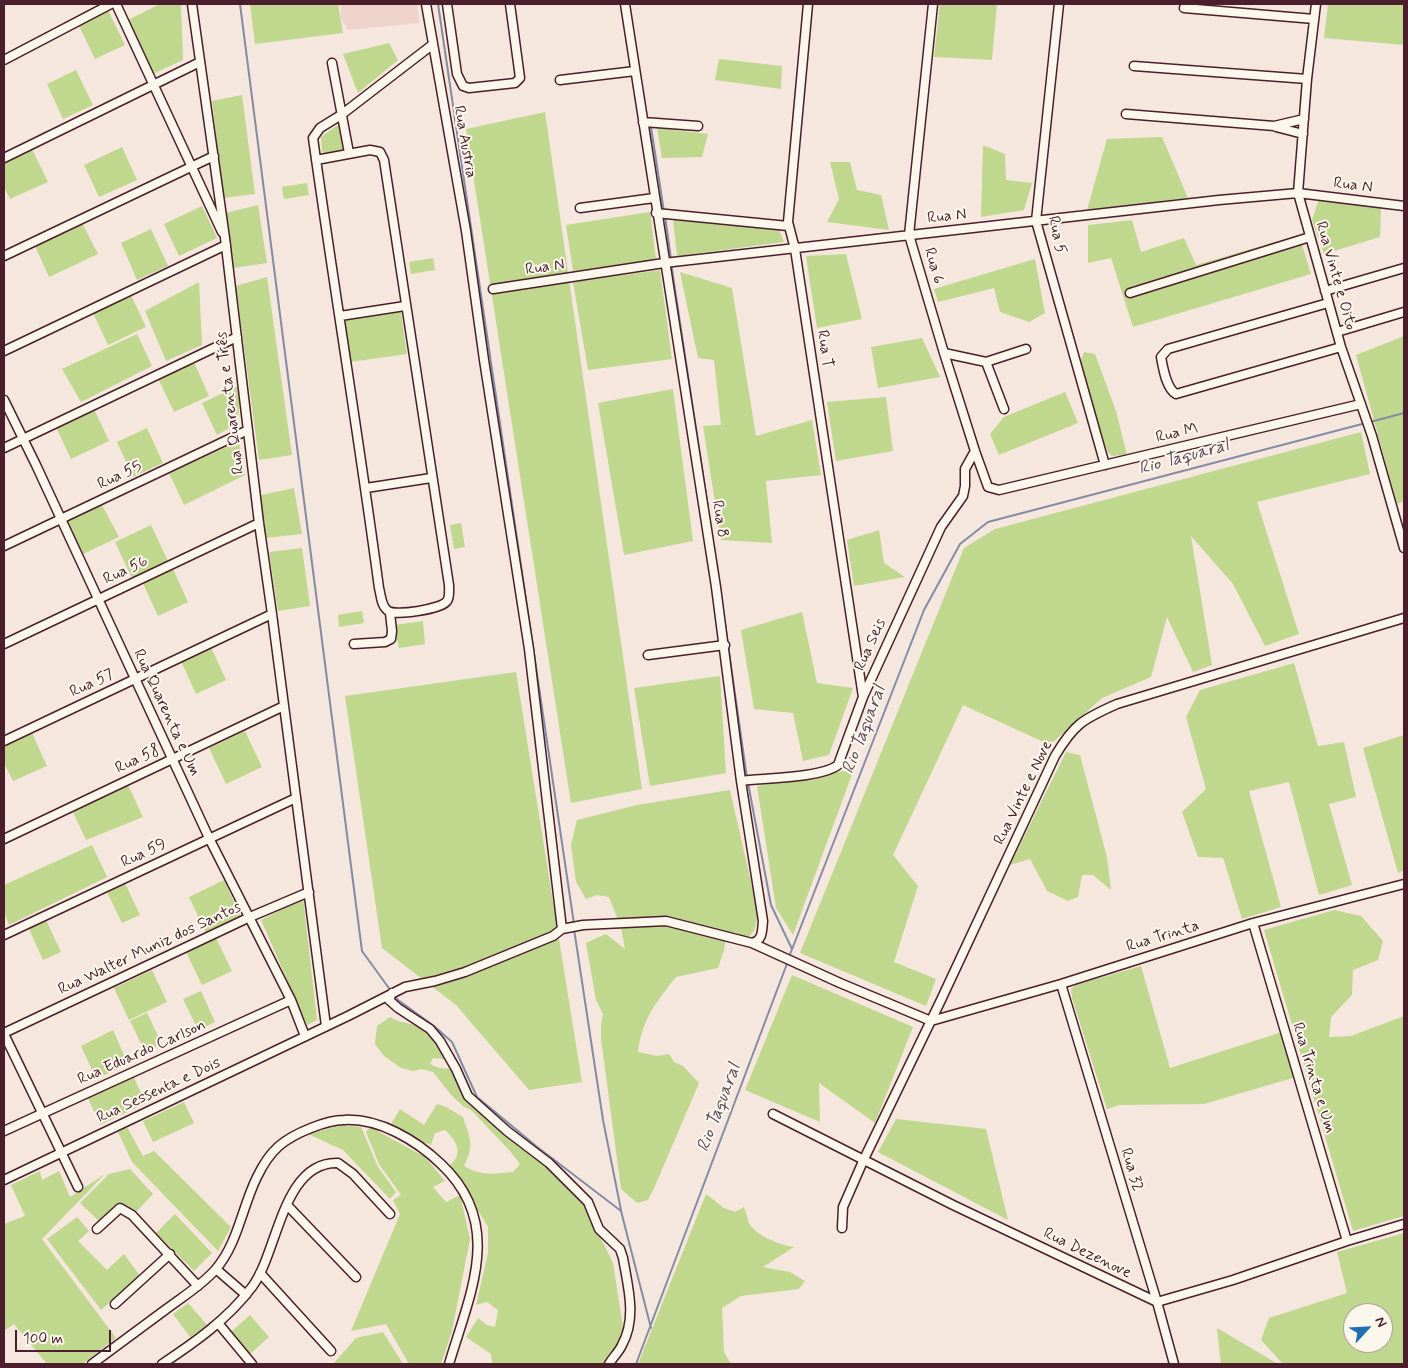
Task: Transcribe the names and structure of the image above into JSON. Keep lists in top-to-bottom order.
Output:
{
  "streets": {
    "street": [
      "Rua Austria",
      "Rua N",
      "Rua 5",
      "Rua 6",
      "Rua Vinte e Oito",
      "Rua T",
      "Rua Quarenta e Três",
      "Rua M",
      "Rua 55",
      "Rua 8",
      "Rua 56",
      "Rua Seis",
      "Rua 57",
      "Rua Quarenta e Um",
      "Rua 58",
      "Rua Vinte e Nove",
      "Rua 59",
      "Rua Trinta",
      "Rua Walter Muniz dos Santos",
      "Rua Eduardo Carlson",
      "Rua Trinta e Um",
      "Rua Sessenta e Dois",
      "Rua 32",
      "Rua Dezenove"
    ]
  },
  "crossings": [
    ["Rua Austria", "Rua Sessenta e Dois"],
    ["Rua N", "Rua 5"],
    ["Rua N", "Rua 6"],
    ["Rua N", "Rua Vinte e Oito"],
    ["Rua N", "Rua T"],
    ["Rua N", "Rua 8"],
    ["Rua 5", "Rua M"],
    ["Rua 6", "Rua M"],
    ["Rua 6", "Rua Seis"],
    ["Rua Vinte e Oito", "Rua M"],
    ["Rua T", "Rua Seis"],
    ["Rua Quarenta e Três", "Rua 55"],
    ["Rua Quarenta e Três", "Rua 56"],
    ["Rua Quarenta e Três", "Rua 57"],
    ["Rua Quarenta e Três", "Rua 58"],
    ["Rua Quarenta e Três", "Rua 59"],
    ["Rua Quarenta e Três", "Rua Walter Muniz dos Santos"],
    ["Rua Quarenta e Três", "Rua Sessenta e Dois"],
    ["Rua 55", "Rua Quarenta e Um"],
    ["Rua 8", "Rua Seis"],
    ["Rua 56", "Rua Quarenta e Um"],
    ["Rua 57", "Rua Quarenta e Um"],
    ["Rua Quarenta e Um", "Rua 58"],
    ["Rua Quarenta e Um", "Rua 59"],
    ["Rua Quarenta e Um", "Rua Walter Muniz dos Santos"],
    ["Rua Quarenta e Um", "Rua Eduardo Carlson"],
    ["Rua Quarenta e Um", "Rua Sessenta e Dois"],
    ["Rua Vinte e Nove", "Rua Trinta"],
    ["Rua Vinte e Nove", "Rua Dezenove"],
    ["Rua Trinta", "Rua Trinta e Um"],
    ["Rua Trinta", "Rua 32"],
    ["Rua 32", "Rua Dezenove"]
  ],
  "water": ["Rio Taquaral"],
  "scale_bar": "100 m",
  "north": "top right"
}
